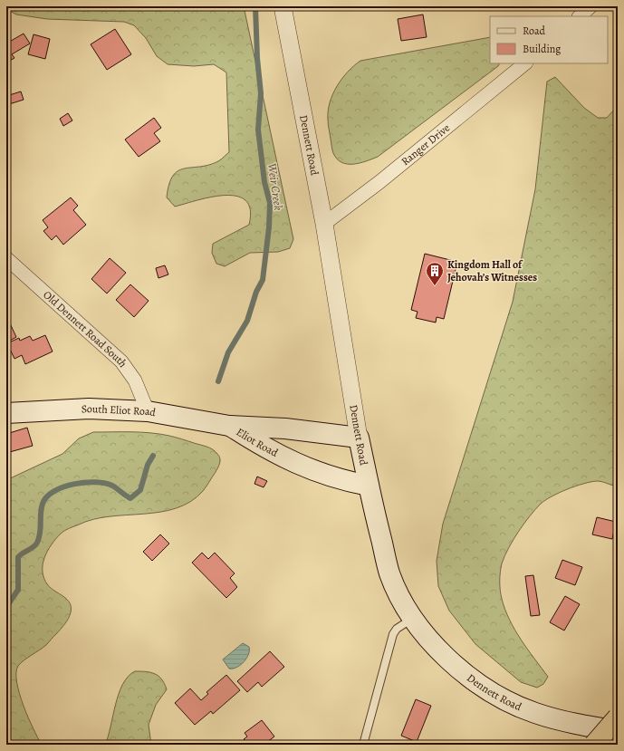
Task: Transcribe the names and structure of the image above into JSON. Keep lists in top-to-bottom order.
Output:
{
  "streets": {
    "main road": ["Dennett Road", "South Eliot Road", "Eliot Road"],
    "street": ["Ranger Drive", "Old Dennett Road South"]
  },
  "crossings": [
    ["Ranger Drive", "Dennett Road"],
    ["Dennett Road", "Eliot Road"],
    ["Old Dennett Road South", "South Eliot Road"],
    ["South Eliot Road", "Eliot Road"]
  ],
  "water": ["Weir Creek"],
  "places": {
    "building": ["Kingdom Hall of Jehovah’s Witnesses"]
  },
  "legend": ["Road", "Building"]
}
